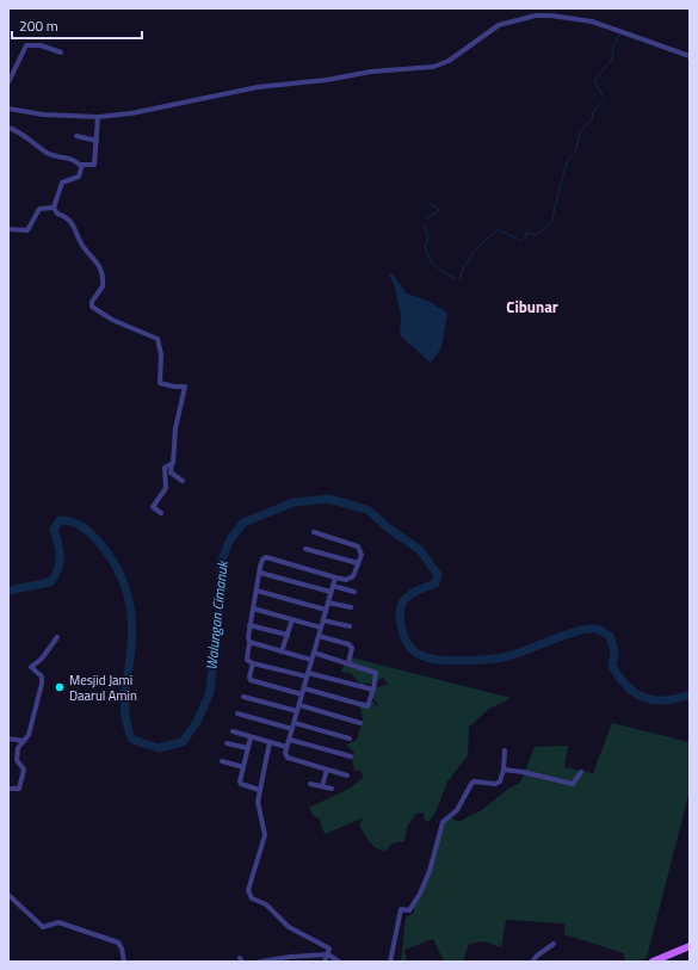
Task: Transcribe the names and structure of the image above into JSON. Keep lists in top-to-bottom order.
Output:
{
  "districts": ["Cibunar"],
  "water": ["Walungan Cimanuk"],
  "places": ["Mesjid Jami Daarul Amin"],
  "scale_bar": "200 m"
}
